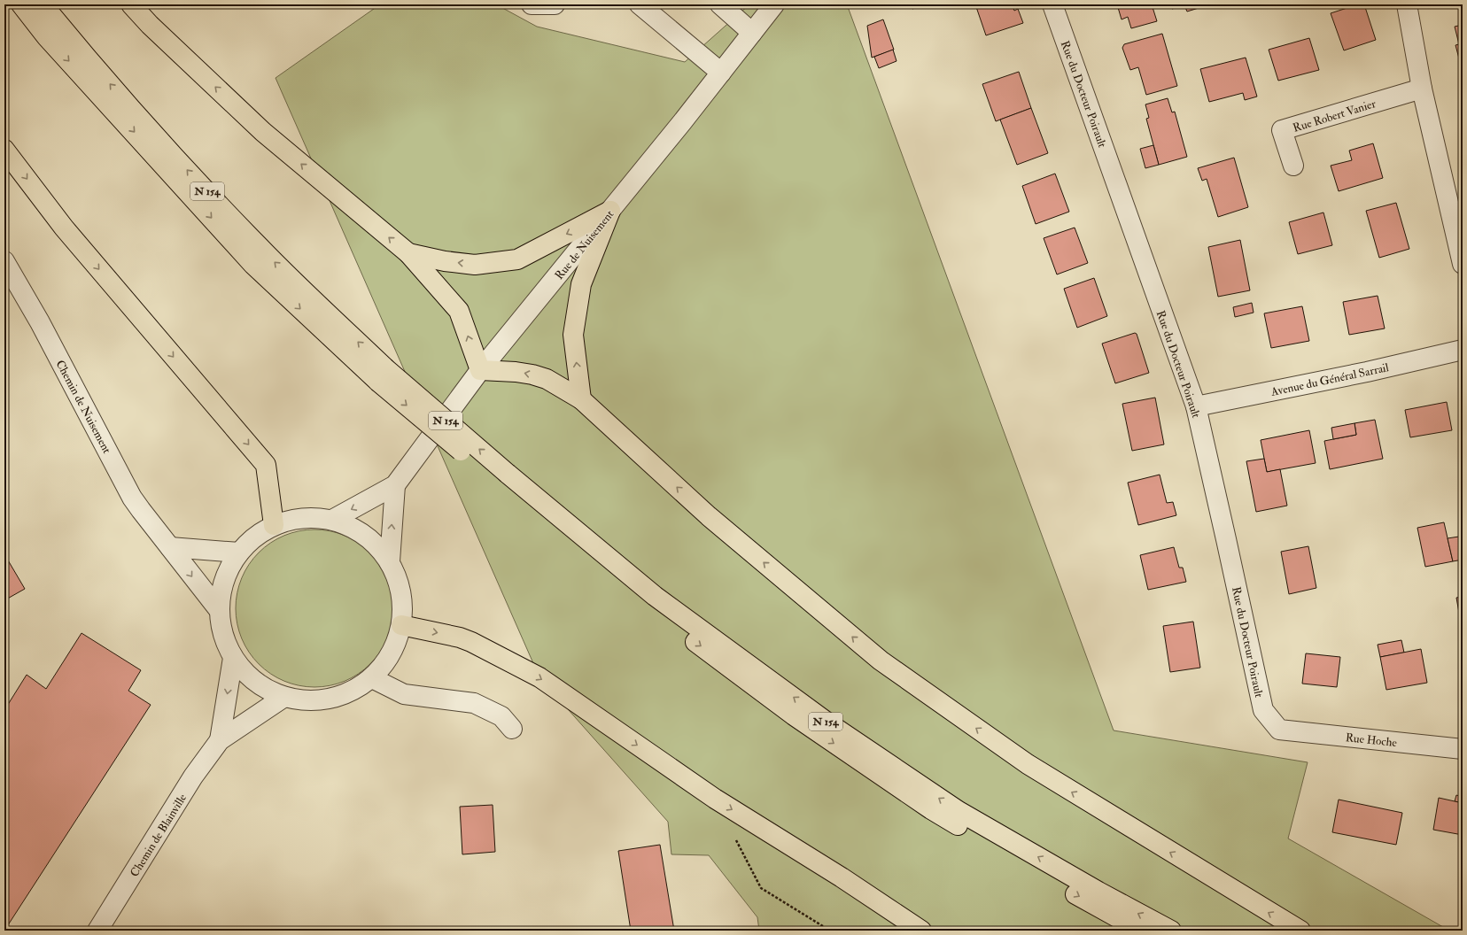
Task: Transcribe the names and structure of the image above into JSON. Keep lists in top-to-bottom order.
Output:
{
  "streets": {
    "main road": ["N 154"],
    "street": [
      "Rue du Docteur Poirault",
      "Rue Robert Vanier",
      "Rue de Nuisement",
      "Avenue du Général Sarrail",
      "Chemin de Nuisement",
      "Rue Hoche",
      "Chemin de Blainville"
    ]
  },
  "crossings": [
    ["Rue du Docteur Poirault", "Avenue du Général Sarrail"],
    ["Rue du Docteur Poirault", "Rue Hoche"]
  ]
}
